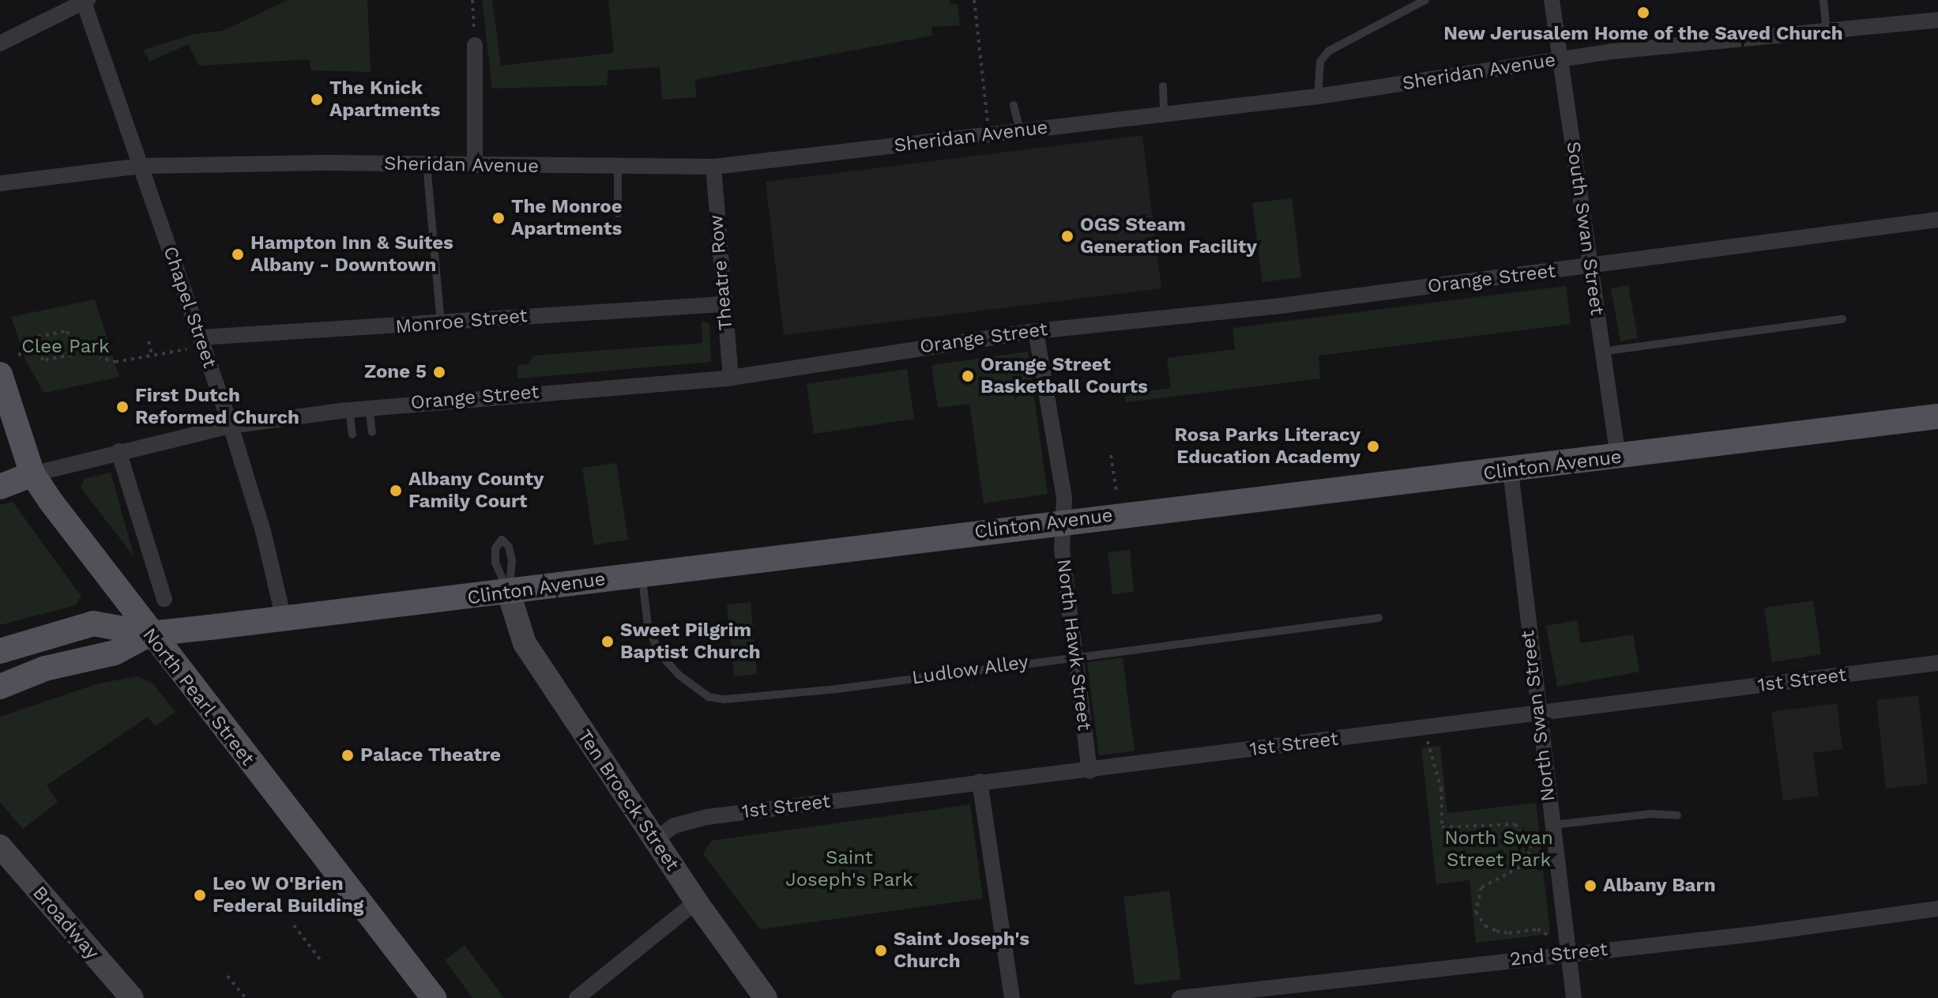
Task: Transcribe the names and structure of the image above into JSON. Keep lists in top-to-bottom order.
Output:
{
  "streets": {
    "main road": ["Clinton Avenue", "North Pearl Street"],
    "street": [
      "Sheridan Avenue",
      "South Swan Street",
      "Theatre Row",
      "Orange Street",
      "Chapel Street",
      "Monroe Street",
      "North Hawk Street",
      "1st Street",
      "North Swan Street",
      "Ten Broeck Street",
      "Broadway",
      "2nd Street"
    ],
    "lane": ["Ludlow Alley"]
  },
  "crossings": [
    ["Sheridan Avenue", "South Swan Street"],
    ["Sheridan Avenue", "Theatre Row"],
    ["Sheridan Avenue", "Chapel Street"],
    ["South Swan Street", "Orange Street"],
    ["South Swan Street", "Clinton Avenue"],
    ["Theatre Row", "Orange Street"],
    ["Theatre Row", "Monroe Street"],
    ["Orange Street", "Chapel Street"],
    ["Orange Street", "North Hawk Street"],
    ["Orange Street", "North Pearl Street"],
    ["Chapel Street", "Monroe Street"],
    ["Chapel Street", "Clinton Avenue"],
    ["Clinton Avenue", "North Hawk Street"],
    ["Clinton Avenue", "Ludlow Alley"],
    ["Clinton Avenue", "North Pearl Street"],
    ["Clinton Avenue", "North Swan Street"],
    ["Clinton Avenue", "Ten Broeck Street"],
    ["North Hawk Street", "Ludlow Alley"],
    ["North Hawk Street", "1st Street"],
    ["1st Street", "North Swan Street"],
    ["1st Street", "Ten Broeck Street"],
    ["North Swan Street", "2nd Street"]
  ],
  "parks": ["Clee Park", "North Swan Street Park", "Saint Joseph's Park"],
  "places": [
    "New Jerusalem Home of the Saved Church",
    "The Knick Apartments",
    "The Monroe Apartments",
    "OGS Steam Generation Facility",
    "Hampton Inn & Suites Albany - Downtown",
    "Zone 5",
    "Orange Street Basketball Courts",
    "First Dutch Reformed Church",
    "Rosa Parks Literacy Education Academy",
    "Albany County Family Court",
    "Sweet Pilgrim Baptist Church",
    "Palace Theatre",
    "Albany Barn",
    "Leo W O'Brien Federal Building",
    "Saint Joseph's Church"
  ]
}
